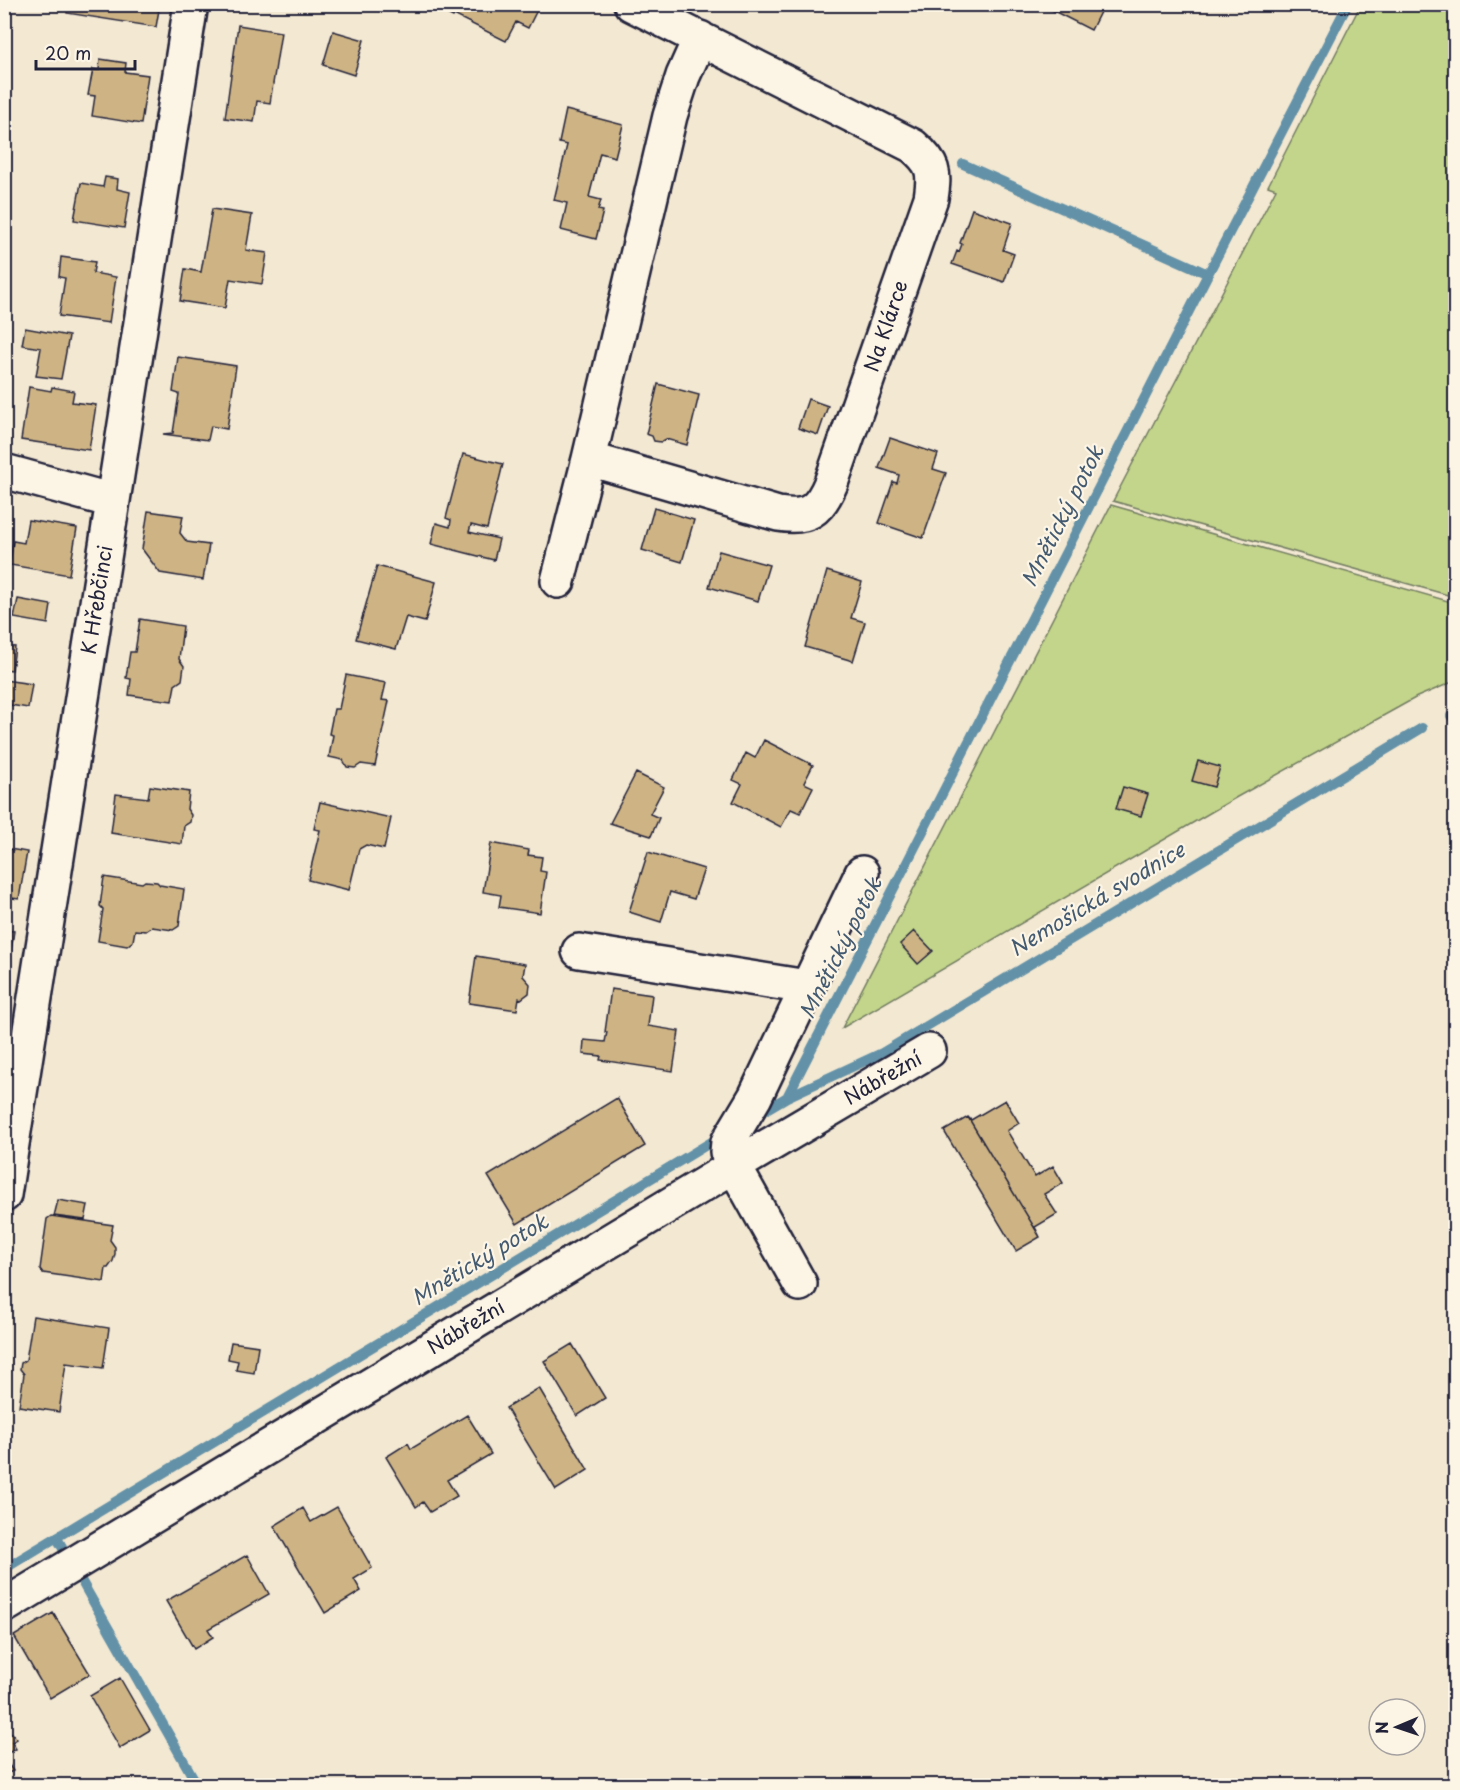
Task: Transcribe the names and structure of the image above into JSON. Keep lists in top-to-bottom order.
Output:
{
  "streets": {
    "street": ["Na Klárce", "K Hřebčinci", "Nábřežní"]
  },
  "water": ["Mnětický potok", "Nemošická svodnice"],
  "scale_bar": "20 m",
  "north": "left"
}
